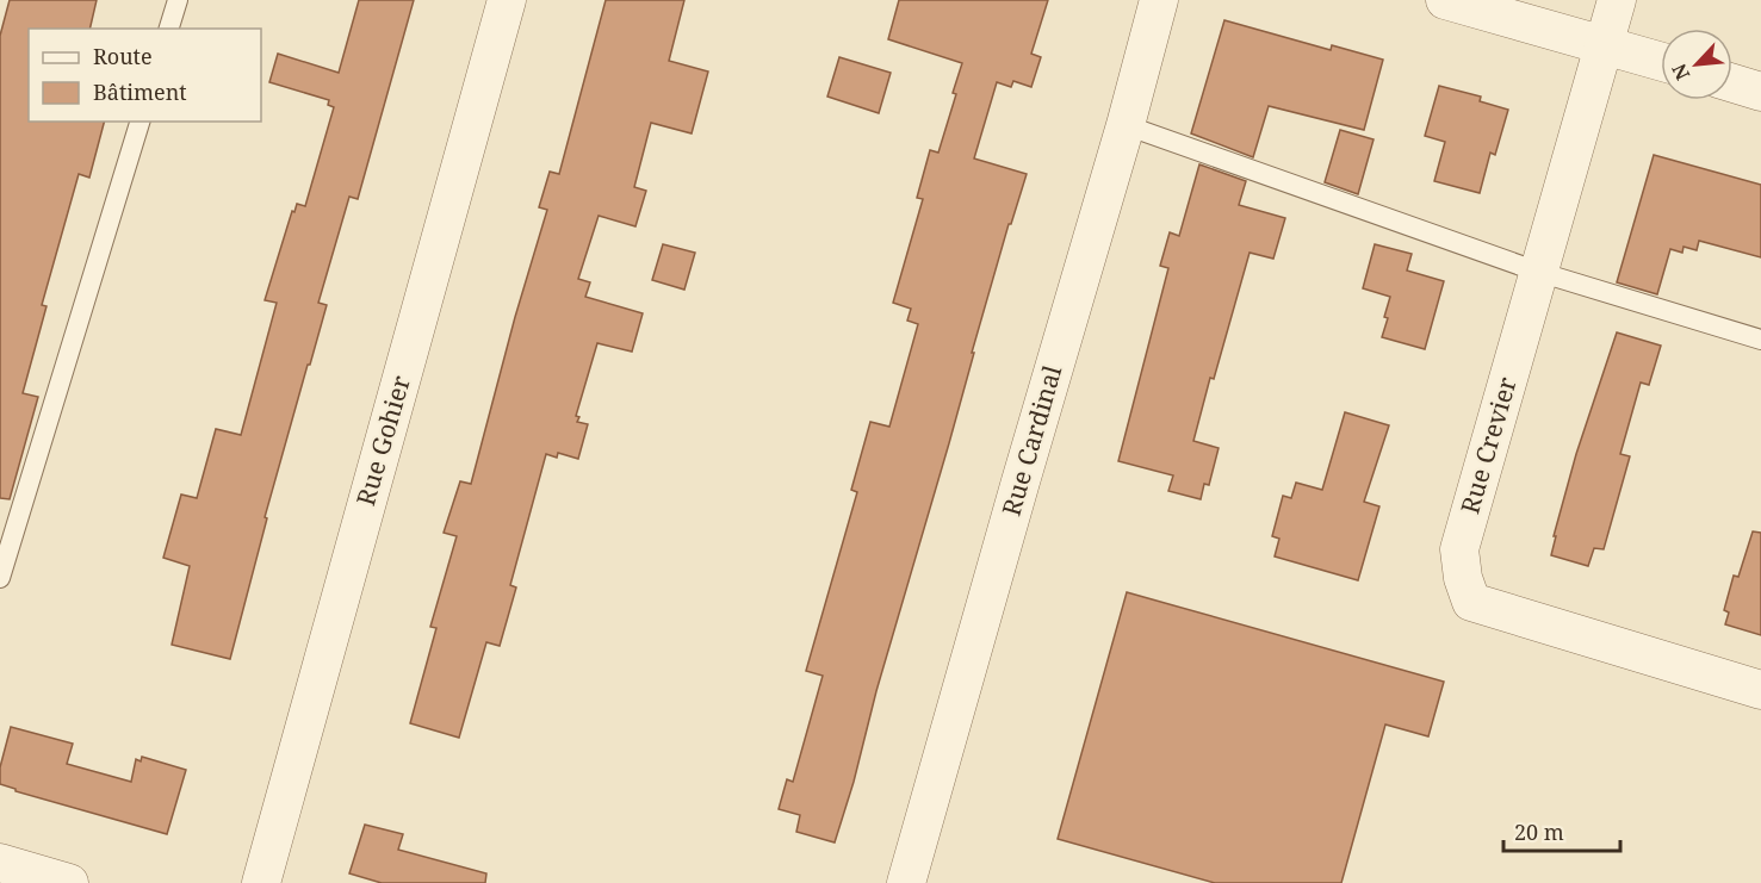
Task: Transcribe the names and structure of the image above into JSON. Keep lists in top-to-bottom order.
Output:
{
  "streets": {
    "street": ["Rue Gohier", "Rue Cardinal", "Rue Crevier"]
  },
  "legend": ["Route", "Bâtiment"],
  "scale_bar": "20 m",
  "north": "bottom left"
}
